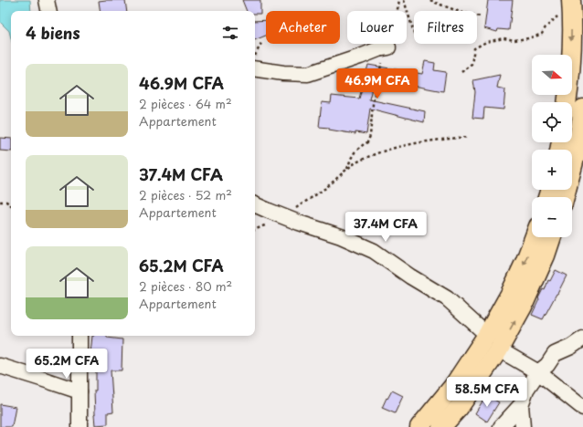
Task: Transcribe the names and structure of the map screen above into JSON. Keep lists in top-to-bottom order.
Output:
{
  "north": "right",
  "page": {
    "chip": ["Acheter", "Louer", "Filtres"],
    "heading": "4 biens",
    "map_buttons": ["+", "−"],
    "list": [
      {
        "name": "46.9M CFA",
        "note": "2 pièces · 64 m² · Appartement"
      },
      {
        "name": "37.4M CFA",
        "note": "2 pièces · 52 m² · Appartement"
      },
      {
        "name": "65.2M CFA",
        "note": "2 pièces · 80 m² · Appartement"
      }
    ],
    "price": [
      "46.9M CFA",
      "37.4M CFA",
      "65.2M CFA",
      "58.5M CFA"
    ]
  }
}
